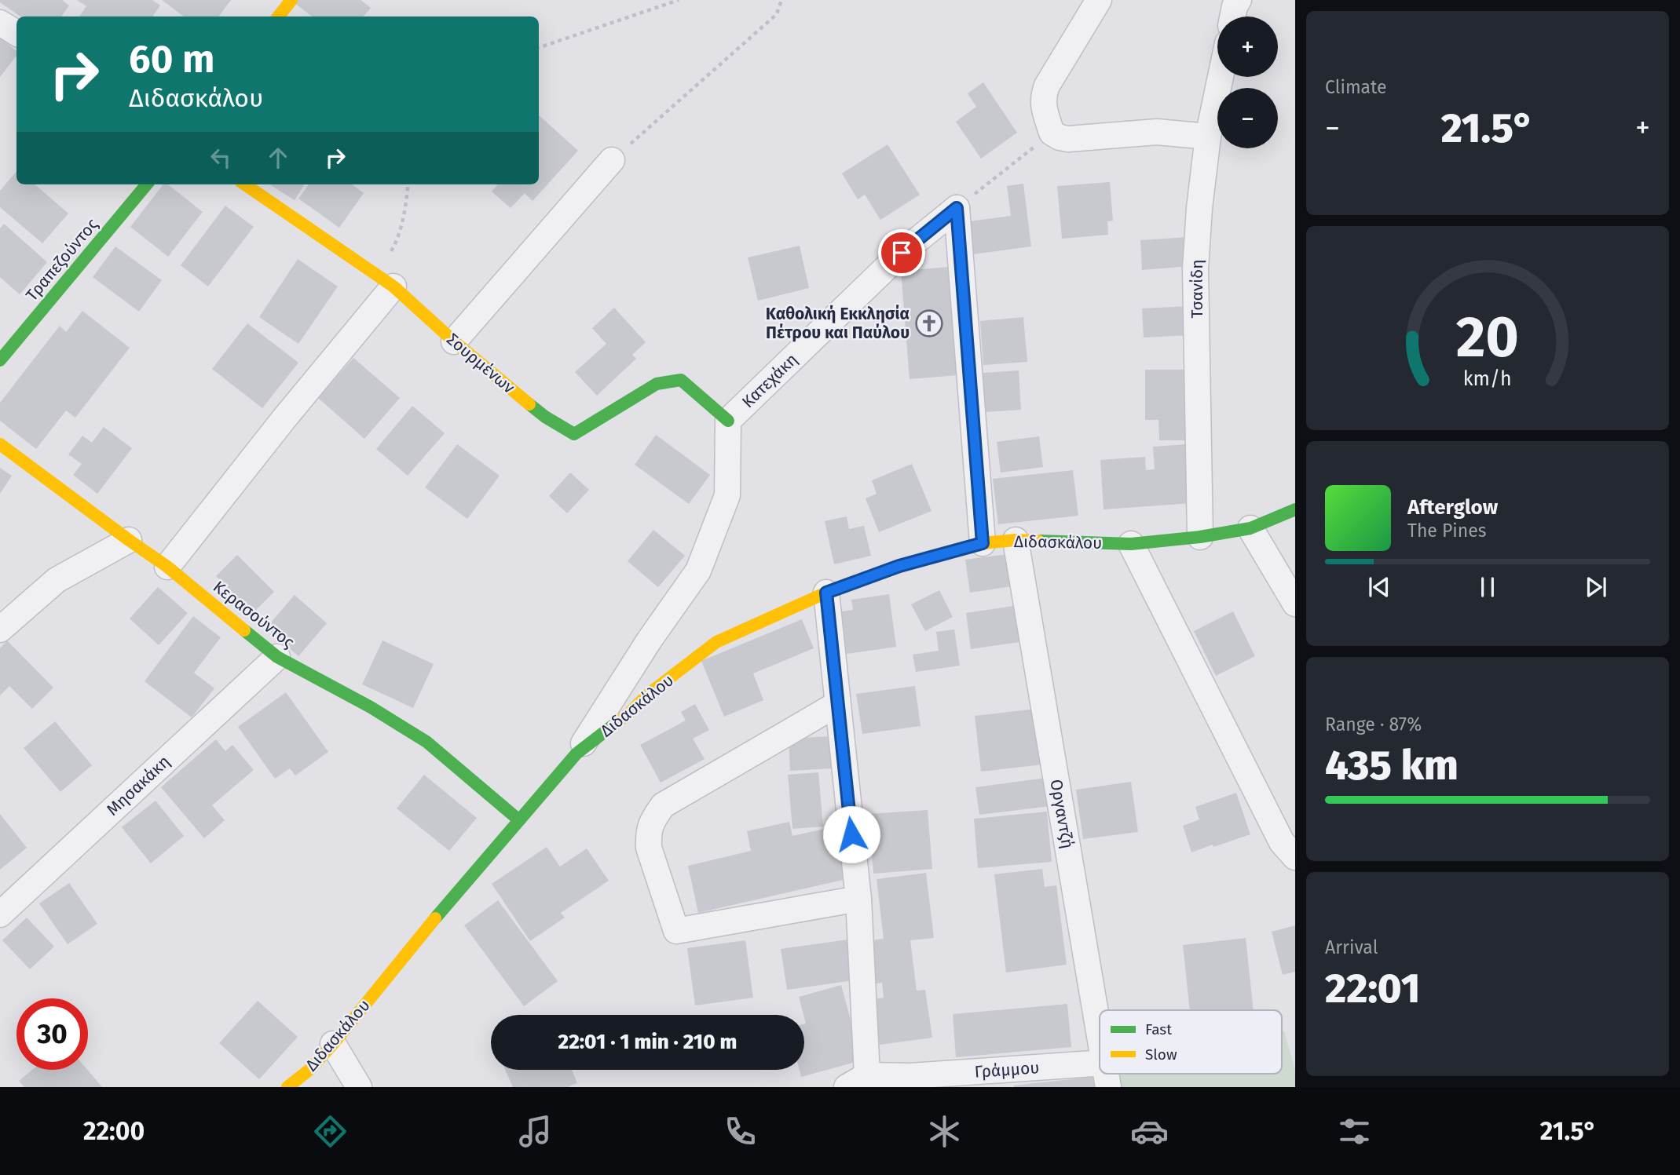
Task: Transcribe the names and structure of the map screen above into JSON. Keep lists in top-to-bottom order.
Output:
{
  "streets": {
    "street": [
      "Τραπεζούντος",
      "Τσανίδη",
      "Σουρμένων",
      "Κατεχάκη",
      "Διδασκάλου",
      "Κερασούντος",
      "Μησακάκη",
      "Οργαντζή",
      "Γράμμου"
    ]
  },
  "crossings": [
    ["Τσανίδη", "Διδασκάλου"],
    ["Σουρμένων", "Κατεχάκη"],
    ["Σουρμένων", "Διδασκάλου"],
    ["Κατεχάκη", "Διδασκάλου"],
    ["Διδασκάλου", "Κερασούντος"],
    ["Διδασκάλου", "Οργαντζή"],
    ["Κερασούντος", "Μησακάκη"]
  ],
  "places": {
    "church": ["Καθολική Εκκλησία Πέτρου και Παύλου"]
  },
  "legend": ["Fast", "Slow"],
  "page": {
    "tile": [
      "Climate",
      ["Range · 87%", "435 km"],
      ["Arrival", "22:01"]
    ],
    "map_buttons": ["+", "−"],
    "turn": ["60 m", "Διδασκάλου"],
    "heat": ["−", "21.5°", "+"],
    "song": ["Afterglow", "The Pines"],
    "limit": "30",
    "trip": "22:01 · 1 min · 210 m",
    "tabs": ["22:00", "21.5°"],
    "gauge": ["20", "km/h"]
  }
}
